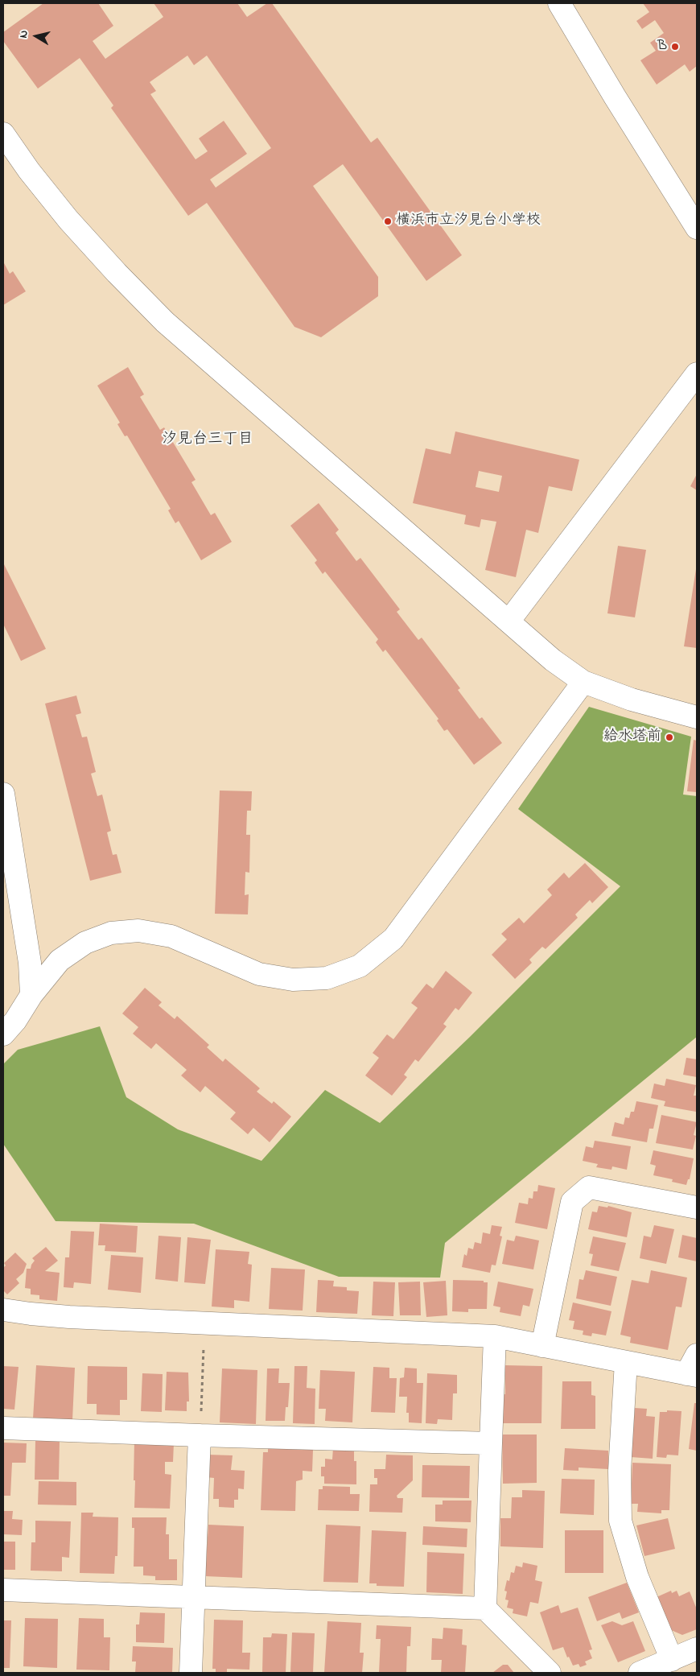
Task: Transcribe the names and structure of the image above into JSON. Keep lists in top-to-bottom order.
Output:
{
  "districts": ["汐見台三丁目"],
  "places": ["B", "横浜市立汐見台小学校", "給水塔前"],
  "north": "left"
}
